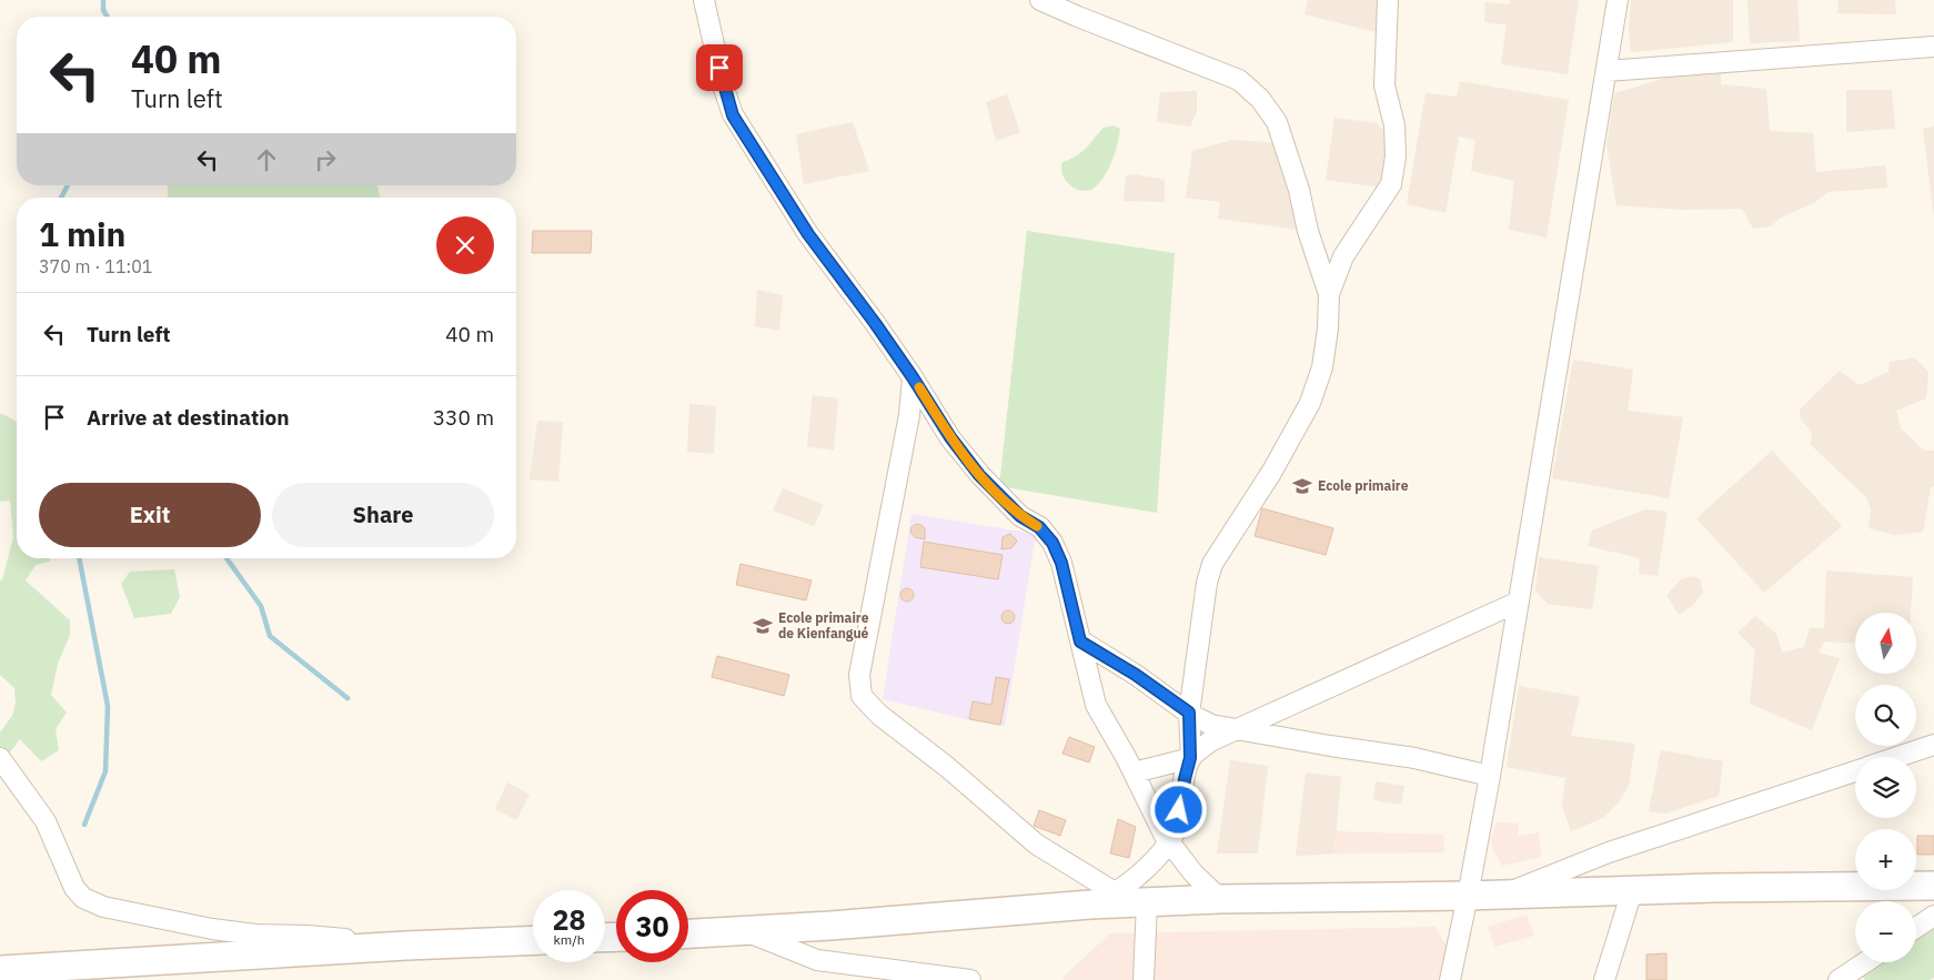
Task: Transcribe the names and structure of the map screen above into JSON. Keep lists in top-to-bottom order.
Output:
{
  "places": {
    "school or university": ["Ecole primaire", "Ecole primaire de Kienfangué"]
  },
  "north": "top",
  "page": {
    "turn": ["40 m", "Turn left"],
    "heading": ["1 min", "370 m · 11:01"],
    "list": [
      {
        "name": "Turn left",
        "value": "40 m"
      },
      {
        "name": "Arrive at destination",
        "value": "330 m"
      }
    ],
    "buttons": ["Exit", "Share"],
    "map_buttons": ["+", "−"],
    "speed": "28 km/h",
    "limit": "30"
  }
}
